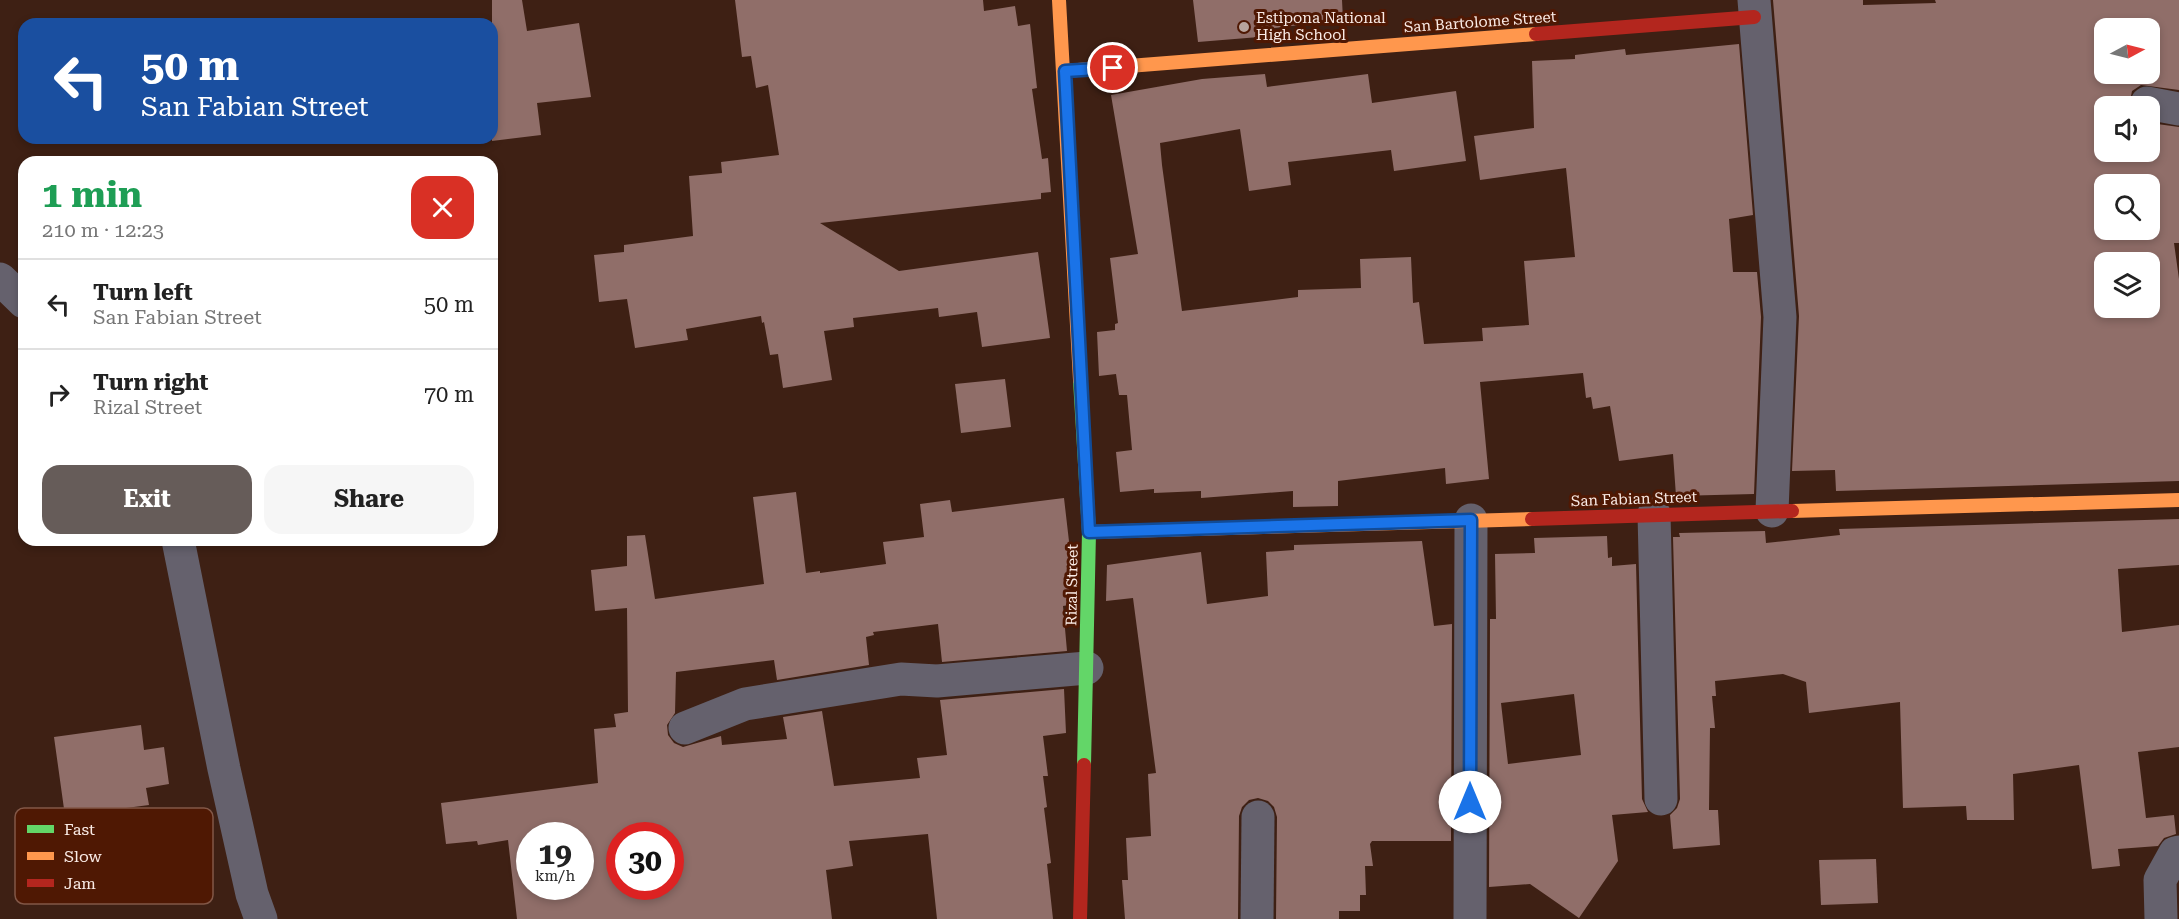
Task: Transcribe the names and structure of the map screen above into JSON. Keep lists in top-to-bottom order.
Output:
{
  "streets": {
    "street": ["San Bartolome Street", "San Fabian Street", "Rizal Street"]
  },
  "crossings": [
    ["San Bartolome Street", "Rizal Street"],
    ["San Fabian Street", "Rizal Street"]
  ],
  "places": ["Estipona National High School"],
  "legend": ["Fast", "Slow", "Jam"],
  "north": "right",
  "page": {
    "turn": ["50 m", "San Fabian Street"],
    "heading": ["1 min", "210 m · 12:23"],
    "list": [
      {
        "name": "Turn left",
        "note": "San Fabian Street",
        "value": "50 m"
      },
      {
        "name": "Turn right",
        "note": "Rizal Street",
        "value": "70 m"
      }
    ],
    "buttons": ["Exit", "Share"],
    "speed": "19 km/h",
    "limit": "30"
  }
}
